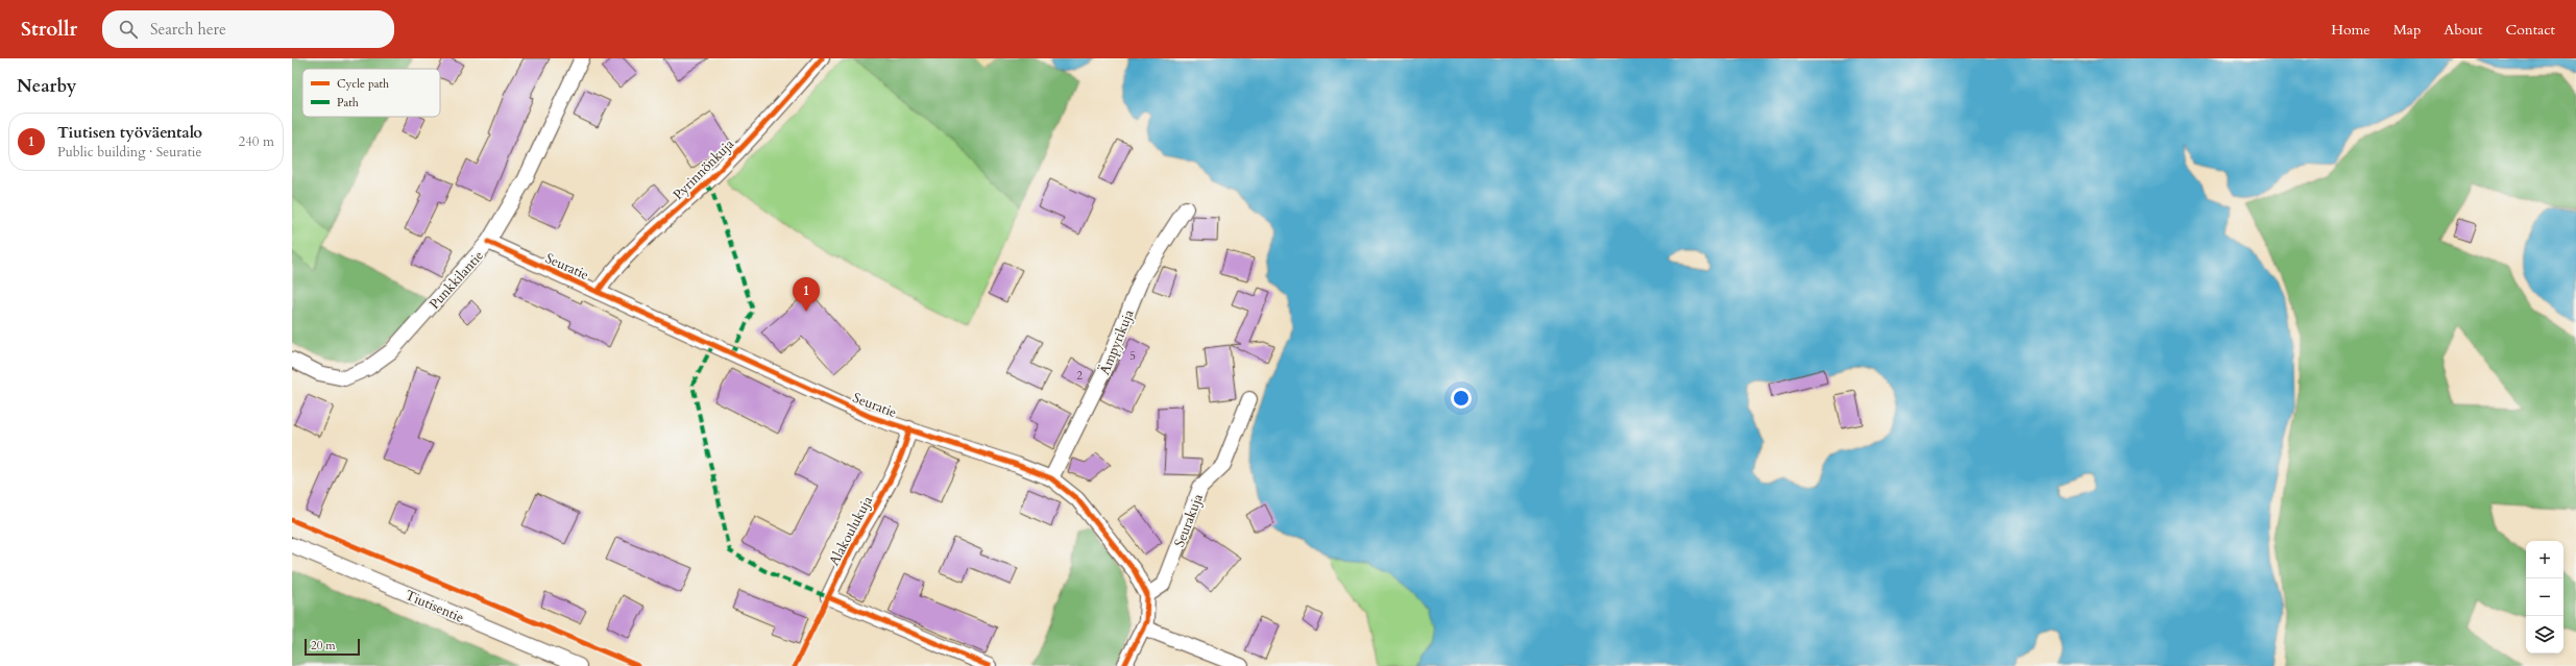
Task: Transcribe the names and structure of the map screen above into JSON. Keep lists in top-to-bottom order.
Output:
{
  "streets": {
    "street": [
      "Pyrinnönkuja",
      "Seuratie",
      "Punkkilantie",
      "Ämpyrikuja",
      "Seurakuja",
      "Alakoulukuja",
      "Tiutisentie"
    ]
  },
  "crossings": [
    ["Pyrinnönkuja", "Seuratie"],
    ["Seuratie", "Punkkilantie"],
    ["Seuratie", "Ämpyrikuja"],
    ["Seuratie", "Seurakuja"],
    ["Seuratie", "Alakoulukuja"]
  ],
  "house_numbers": ["5", "2"],
  "legend": ["Cycle path", "Path"],
  "scale_bar": "20 m",
  "page": {
    "header": "Strollr",
    "search": "Search here",
    "nav": [
      "Home",
      "Map",
      "About",
      "Contact"
    ],
    "heading": "Nearby",
    "list": [
      {
        "mark": "1",
        "name": "Tiutisen työväentalo",
        "note": "Public building · Seuratie",
        "value": "240 m"
      }
    ],
    "pins": "1",
    "map_buttons": ["+", "−"],
    "scale": "20 m"
  }
}
